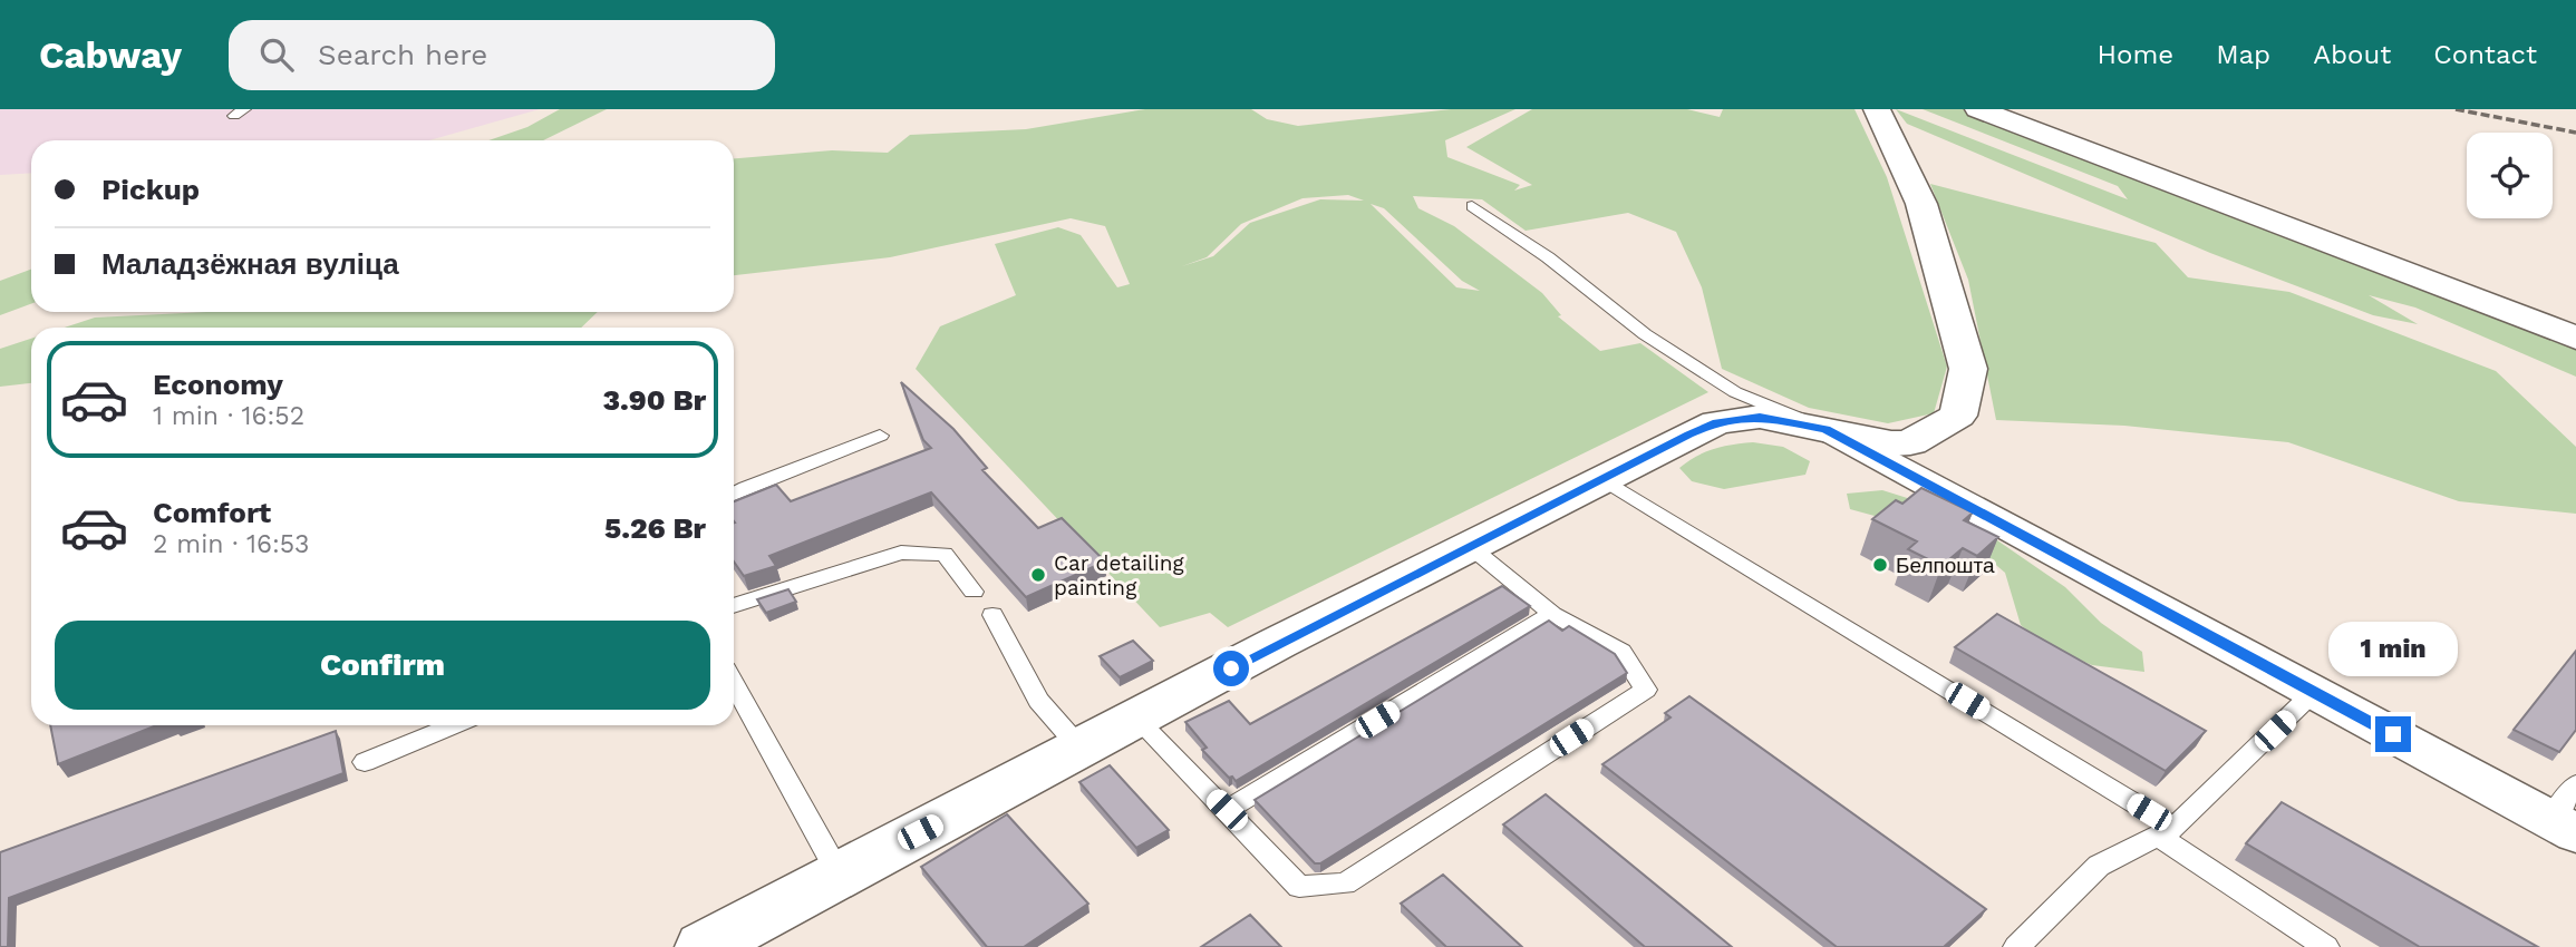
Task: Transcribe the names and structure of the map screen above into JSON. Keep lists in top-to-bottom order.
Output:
{
  "places": ["Белпошта", "Car detailing painting"],
  "page": {
    "header": "Cabway",
    "search": "Search here",
    "nav": [
      "Home",
      "Map",
      "About",
      "Contact"
    ],
    "banner": ["Pickup", "Маладзёжная вуліца"],
    "list": [
      {
        "name": "Economy",
        "note": "1 min · 16:52",
        "value": "3.90 Br"
      },
      {
        "name": "Comfort",
        "note": "2 min · 16:53",
        "value": "5.26 Br"
      }
    ],
    "buttons": "Confirm",
    "bubble": "1 min"
  }
}
